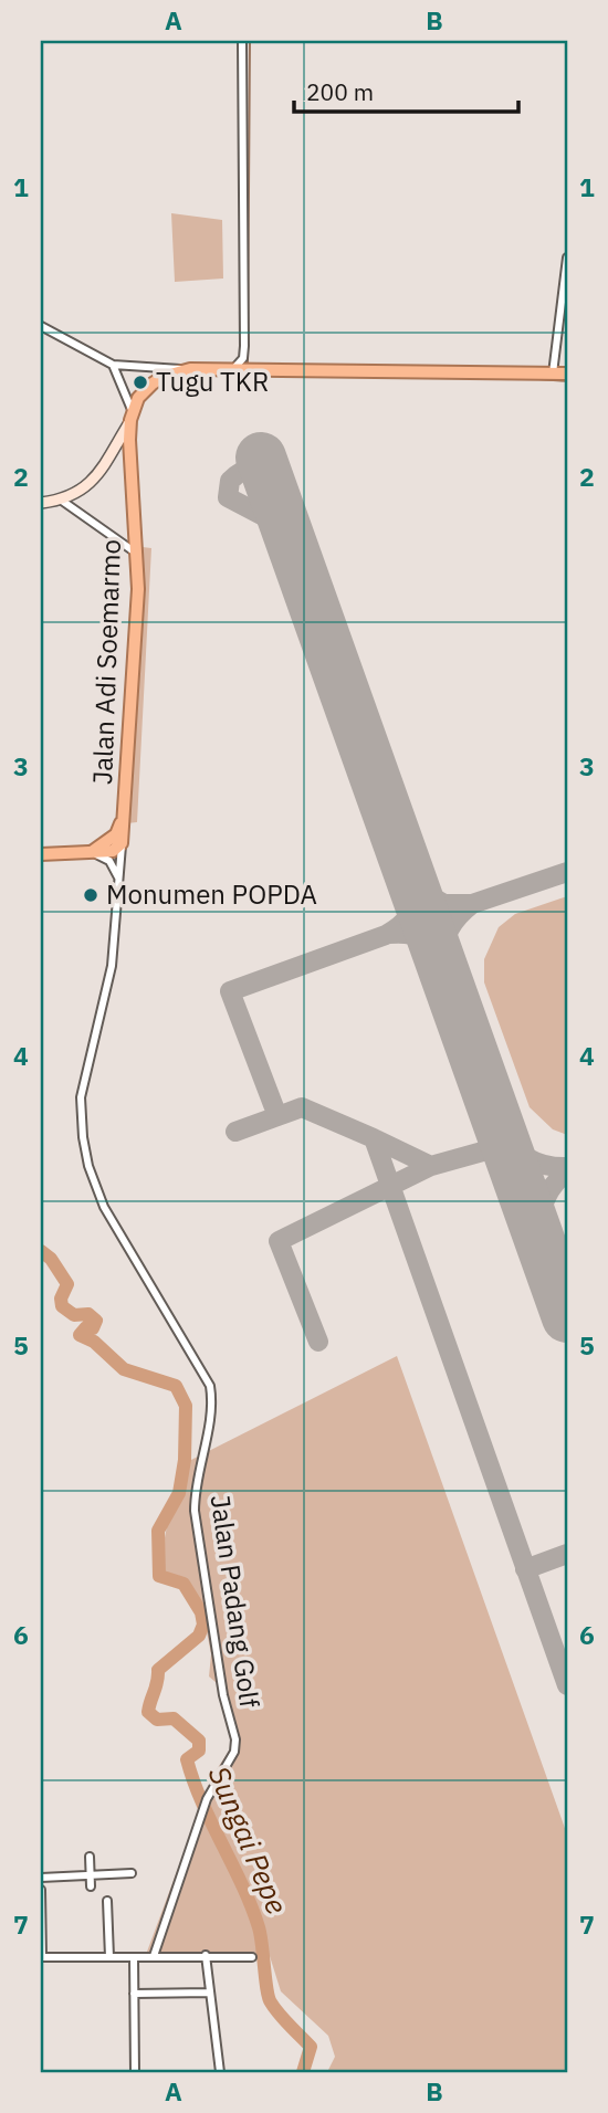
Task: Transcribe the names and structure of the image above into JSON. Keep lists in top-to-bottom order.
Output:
{
  "streets": {
    "highway": ["Jalan Adi Soemarmo"],
    "street": ["Jalan Padang Golf"]
  },
  "crossings": [
    ["Jalan Adi Soemarmo", "Jalan Padang Golf"]
  ],
  "water": ["Sungai Pepe"],
  "places": ["Tugu TKR", "Monumen POPDA"],
  "scale_bar": "200 m",
  "grid": {
    "columns": ["A", "B"],
    "rows": [
      "1",
      "2",
      "3",
      "4",
      "5",
      "6",
      "7"
    ]
  }
}
